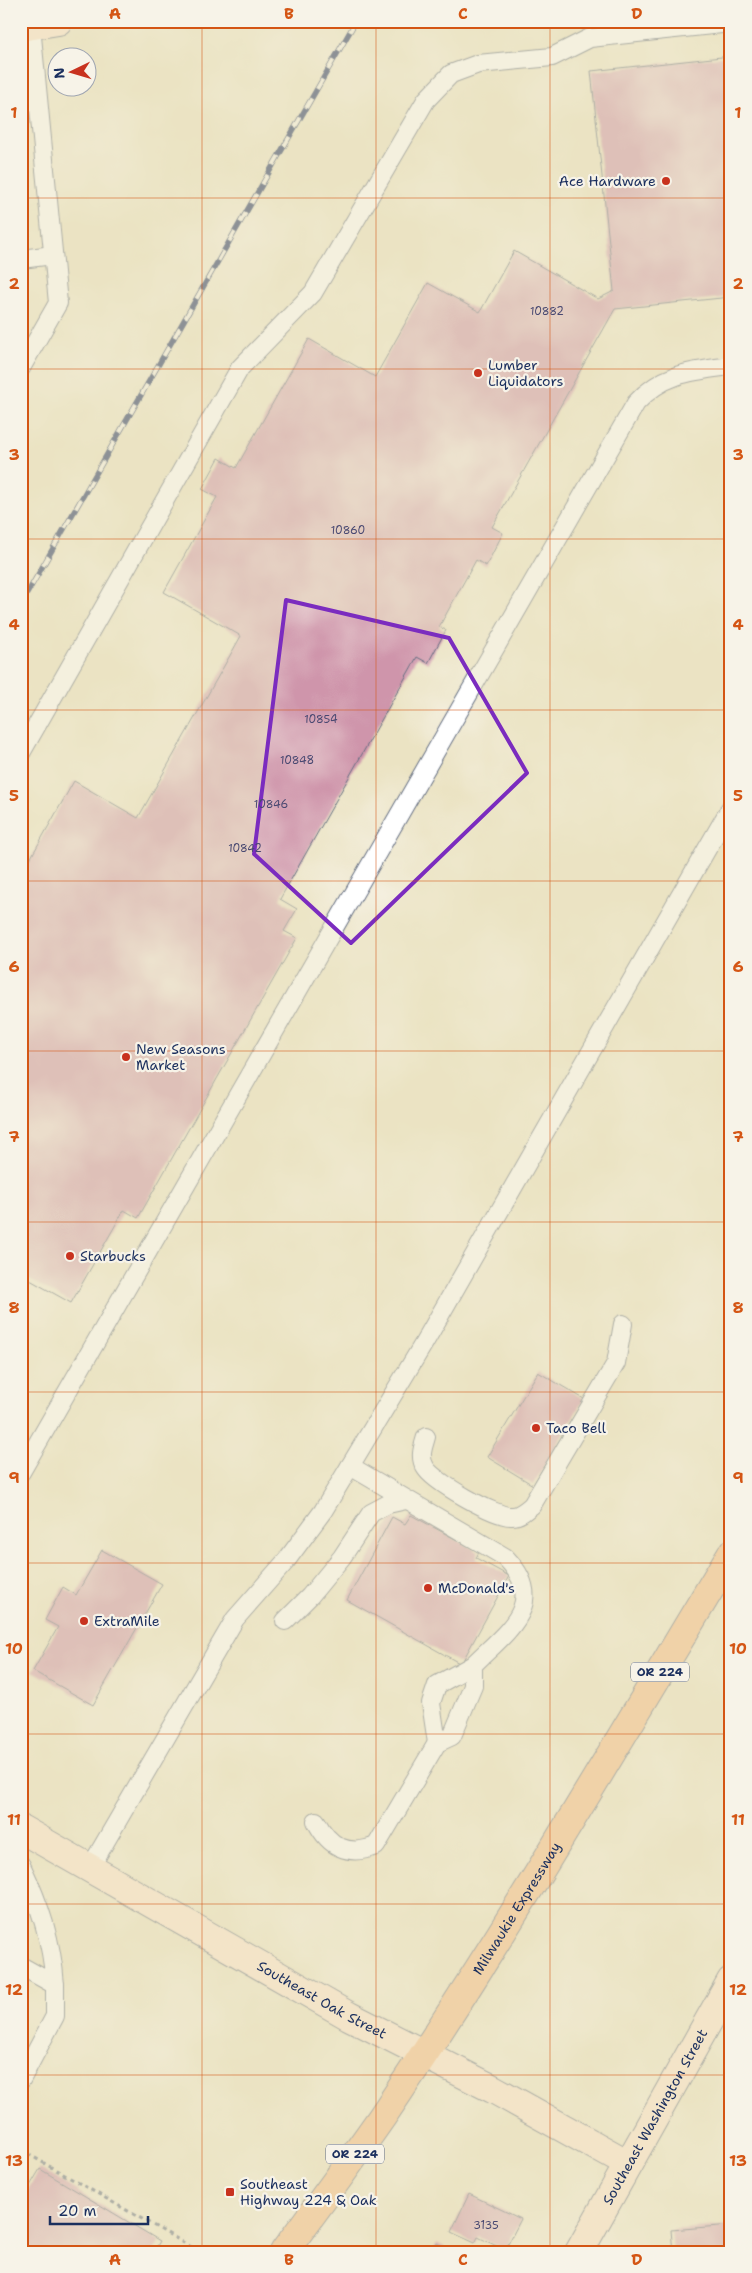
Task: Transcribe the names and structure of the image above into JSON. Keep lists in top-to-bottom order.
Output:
{
  "streets": {
    "highway": ["OR 224", "Milwaukie Expressway"],
    "street": ["Southeast Oak Street", "Southeast Washington Street"]
  },
  "crossings": [
    ["Milwaukie Expressway", "Southeast Oak Street"],
    ["Southeast Oak Street", "Southeast Washington Street"]
  ],
  "places": {
    "other": [
      "Ace Hardware",
      "Lumber Liquidators",
      "New Seasons Market",
      "Starbucks",
      "Taco Bell",
      "McDonald's",
      "ExtraMile"
    ],
    "transit": ["Southeast Highway 224 & Oak"]
  },
  "house_numbers": [
    "10882",
    "10860",
    "10854",
    "10848",
    "10846",
    "10842",
    "3135"
  ],
  "scale_bar": "20 m",
  "north": "left",
  "grid": {
    "columns": [
      "A",
      "B",
      "C",
      "D"
    ],
    "rows": [
      "1",
      "2",
      "3",
      "4",
      "5",
      "6",
      "7",
      "8",
      "9",
      "10",
      "11",
      "12",
      "13"
    ]
  }
}
